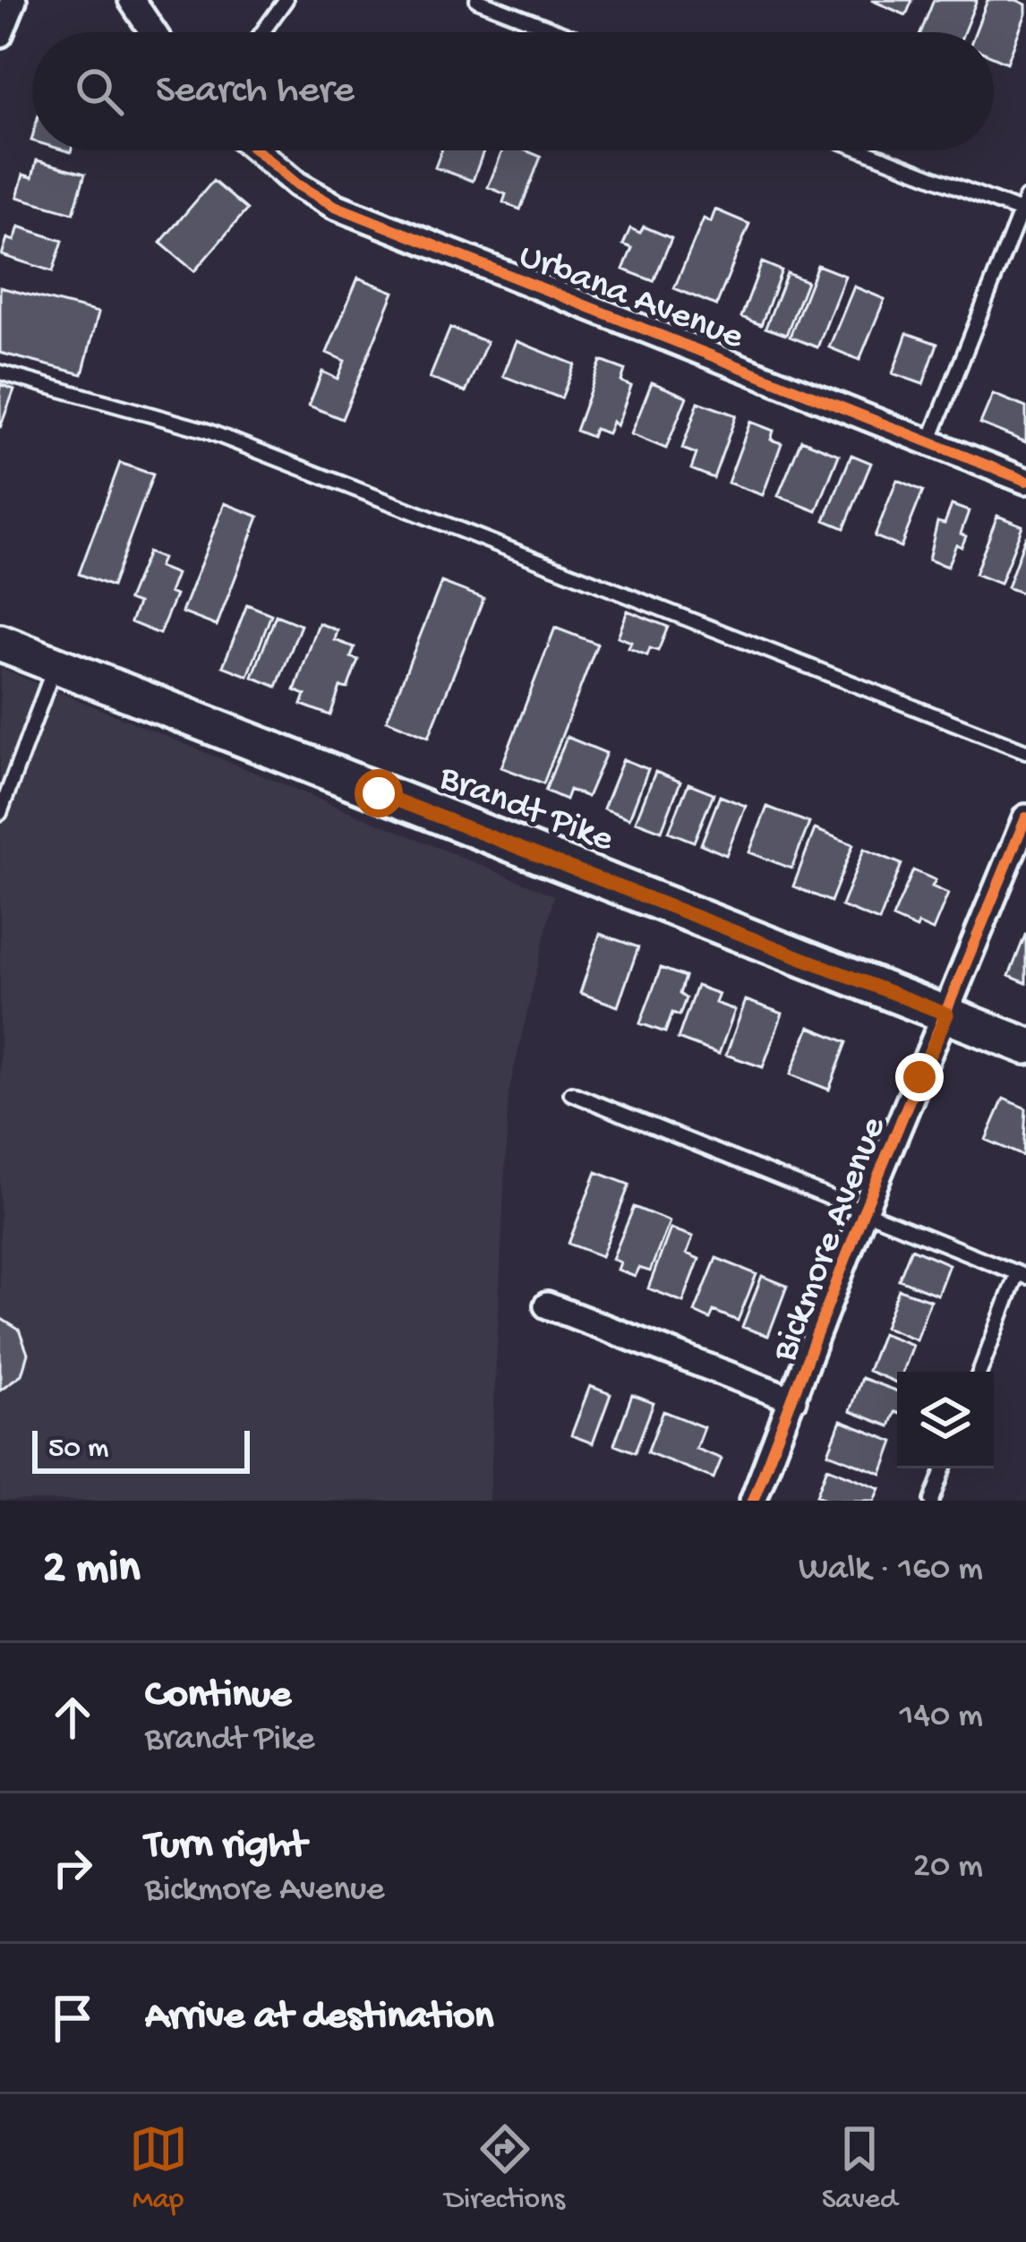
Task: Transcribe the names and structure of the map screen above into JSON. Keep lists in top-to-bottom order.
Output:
{
  "streets": {
    "main road": ["Brandt Pike"],
    "street": ["Urbana Avenue", "Bickmore Avenue"]
  },
  "crossings": [
    ["Brandt Pike", "Bickmore Avenue"]
  ],
  "scale_bar": "50 m",
  "page": {
    "search": "Search here",
    "scale": "50 m",
    "heading": ["2 min", "Walk · 160 m"],
    "list": [
      ["Continue", "Brandt Pike", "140 m"],
      ["Turn right", "Bickmore Avenue", "20 m"],
      "Arrive at destination"
    ],
    "nav": ["Map", "Directions", "Saved"]
  }
}
